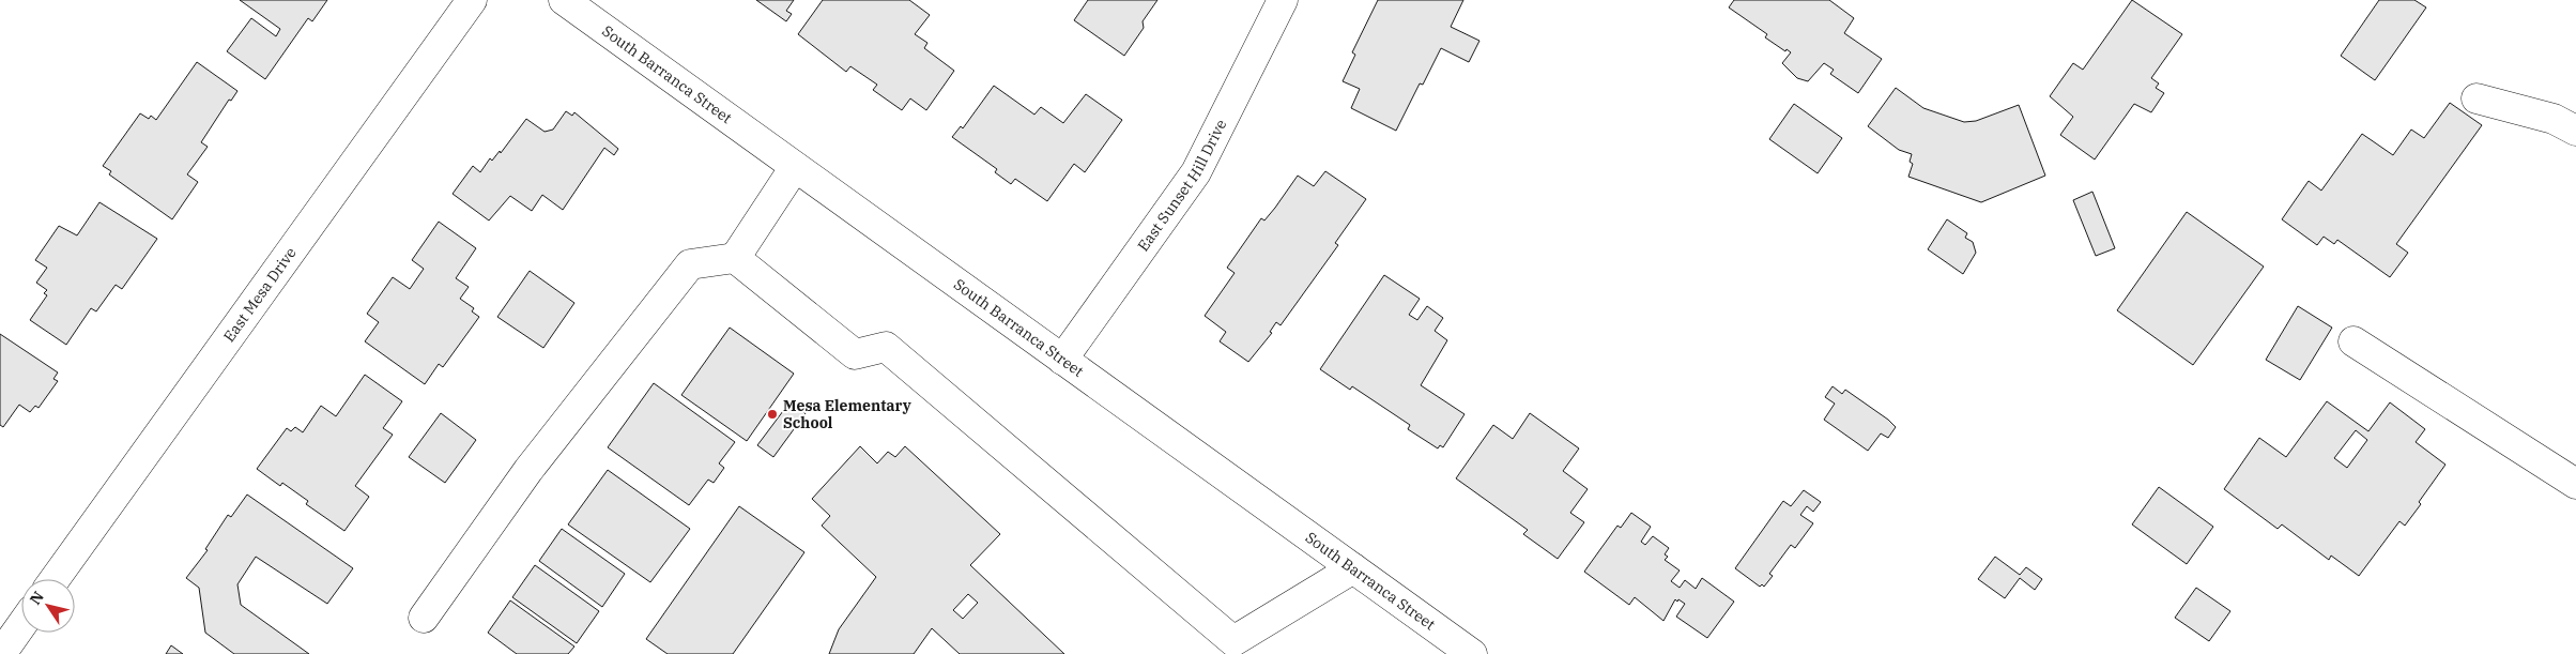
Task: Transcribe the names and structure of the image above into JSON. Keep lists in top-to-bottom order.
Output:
{
  "streets": {
    "street": ["South Barranca Street", "East Sunset Hill Drive", "East Mesa Drive"]
  },
  "crossings": [
    ["South Barranca Street", "East Sunset Hill Drive"]
  ],
  "places": ["Mesa Elementary School"],
  "north": "top left"
}
